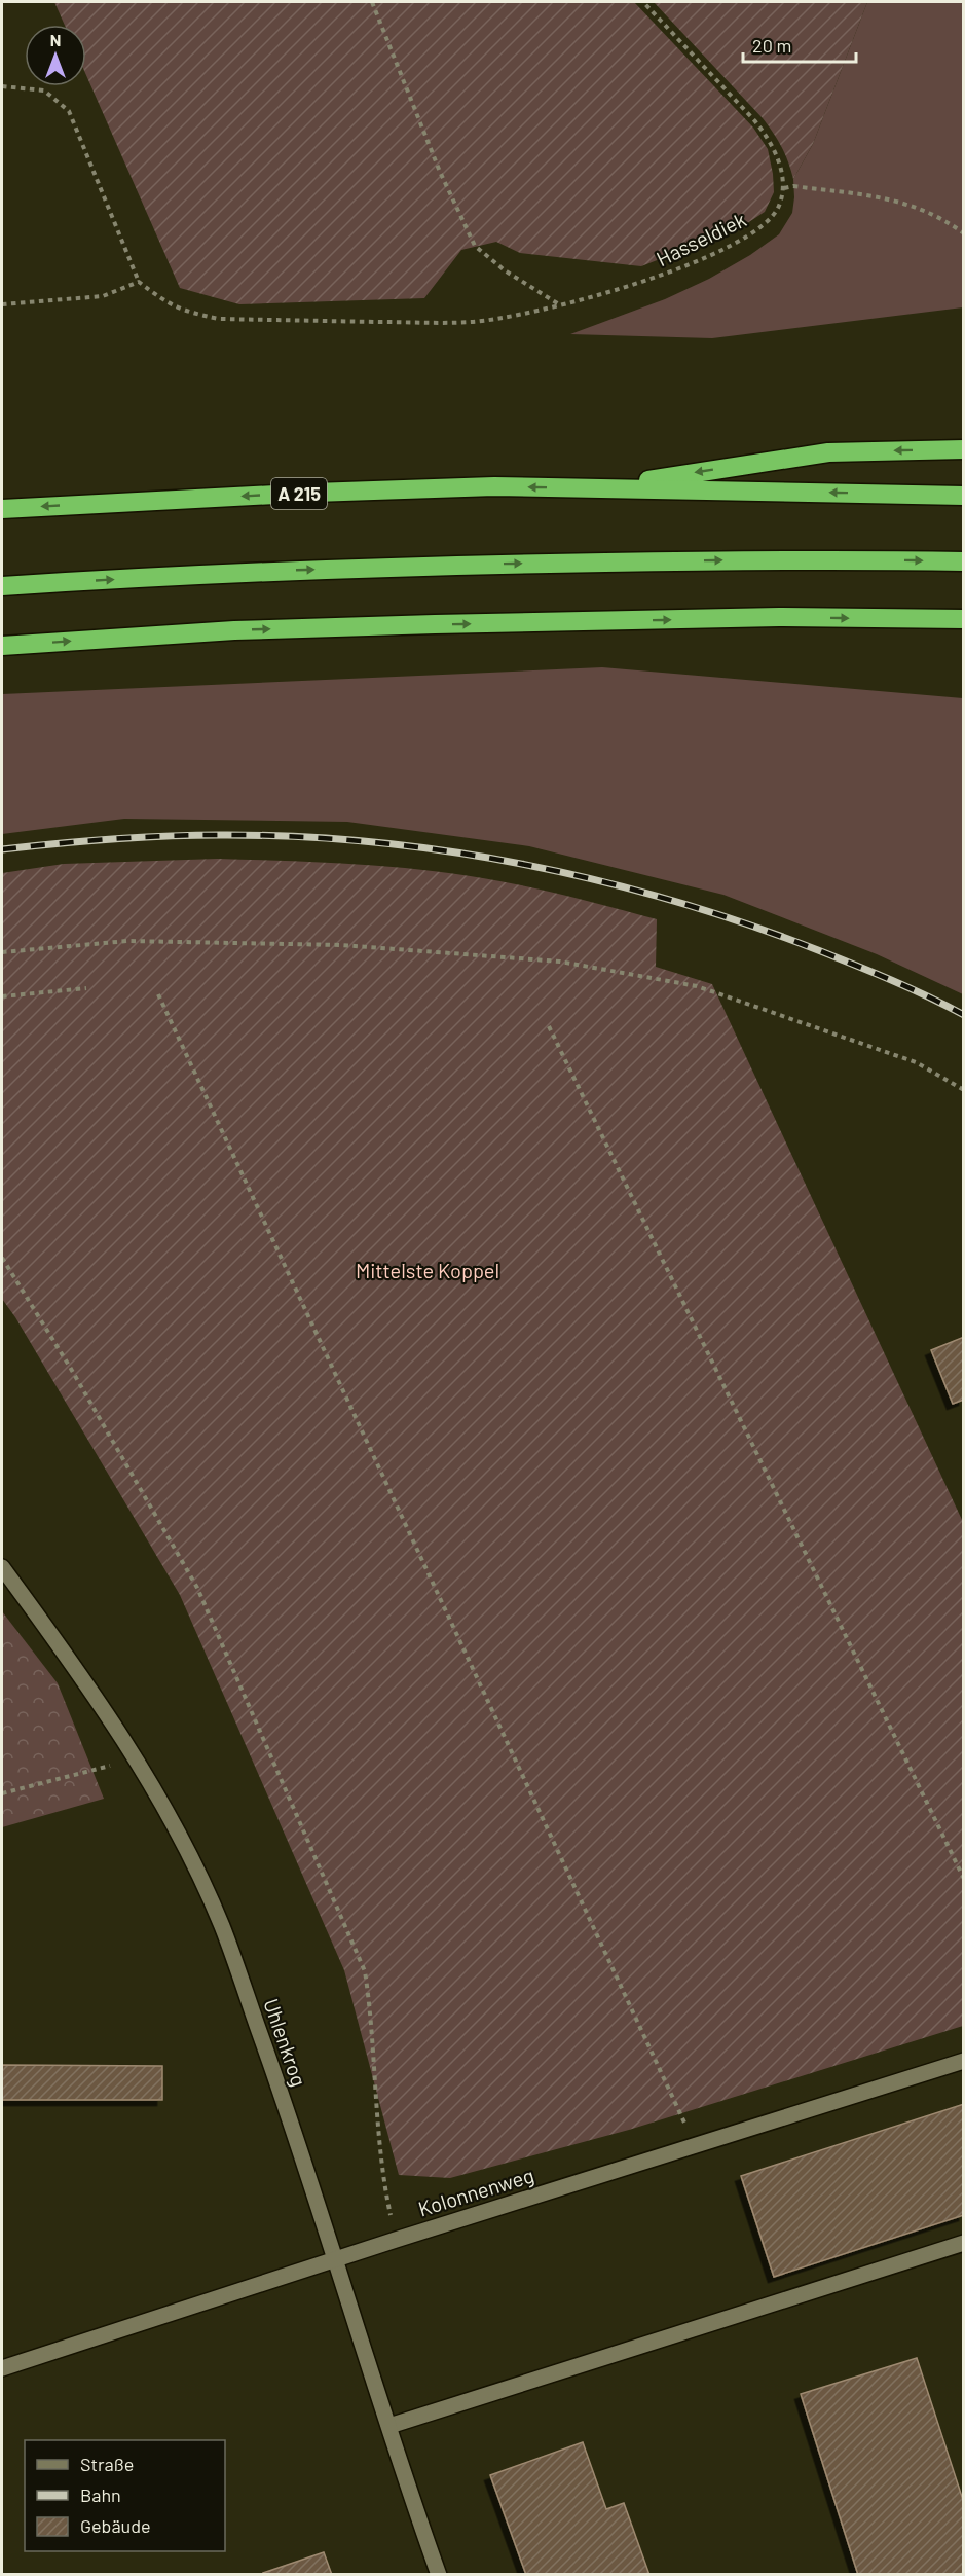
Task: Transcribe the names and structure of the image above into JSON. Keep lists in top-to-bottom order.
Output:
{
  "streets": {
    "highway": ["A 215"],
    "street": ["Uhlenkrog", "Kolonnenweg"],
    "path": ["Hasseldiek"]
  },
  "crossings": [
    ["Uhlenkrog", "Kolonnenweg"]
  ],
  "parks": ["Mittelste Koppel"],
  "legend": ["Straße", "Bahn", "Gebäude"],
  "scale_bar": "20 m",
  "north": "top"
}
